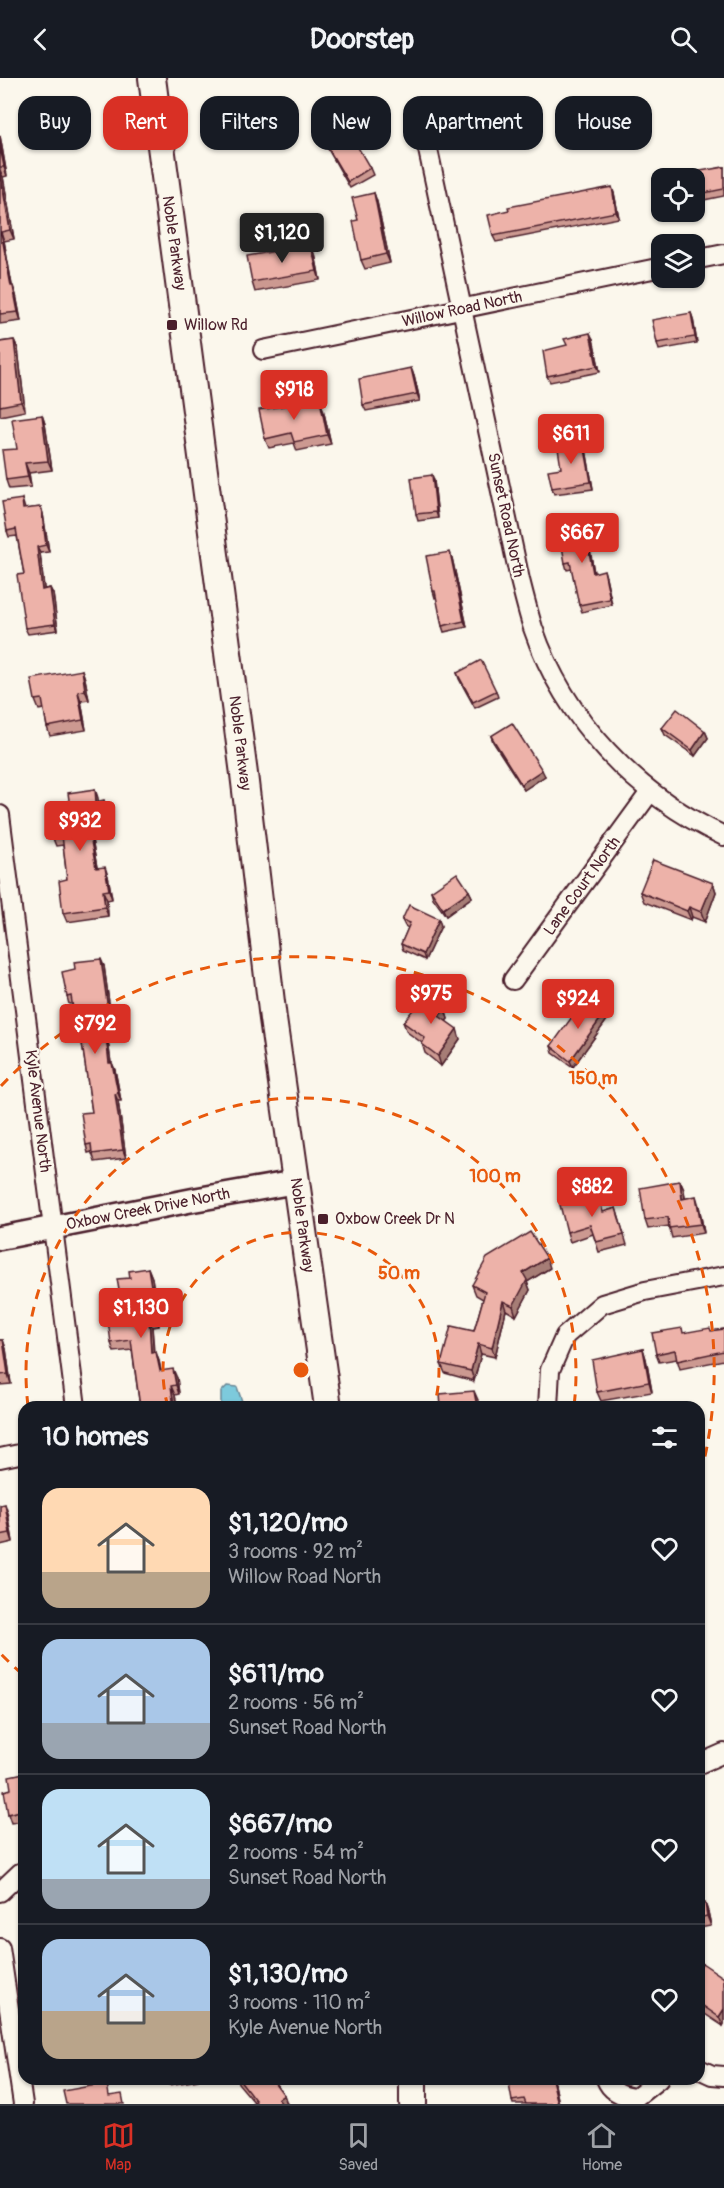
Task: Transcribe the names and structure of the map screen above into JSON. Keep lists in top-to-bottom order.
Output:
{
  "streets": {
    "main road": ["Noble Parkway"],
    "street": [
      "Willow Road North",
      "Sunset Road North",
      "Lane Court North",
      "Kyle Avenue North",
      "Oxbow Creek Drive North"
    ]
  },
  "crossings": [
    ["Noble Parkway", "Oxbow Creek Drive North"],
    ["Willow Road North", "Sunset Road North"],
    ["Sunset Road North", "Lane Court North"],
    ["Kyle Avenue North", "Oxbow Creek Drive North"]
  ],
  "places": {
    "transit": ["Willow Rd", "Oxbow Creek Dr N"]
  },
  "page": {
    "header": "Doorstep",
    "chip": [
      "Buy",
      "Rent",
      "Filters",
      "New",
      "Apartment",
      "House"
    ],
    "price": [
      "$1,120",
      "$918",
      "$611",
      "$667",
      "$932",
      "$975",
      "$924",
      "$792",
      "$882",
      "$1,130"
    ],
    "heading": "10 homes",
    "list": [
      {
        "name": "$1,120/mo",
        "note": "3 rooms · 92 m² · Willow Road North"
      },
      {
        "name": "$611/mo",
        "note": "2 rooms · 56 m² · Sunset Road North"
      },
      {
        "name": "$667/mo",
        "note": "2 rooms · 54 m² · Sunset Road North"
      },
      {
        "name": "$1,130/mo",
        "note": "3 rooms · 110 m² · Kyle Avenue North"
      }
    ],
    "tabs": ["Map", "Saved", "Home"]
  },
  "rings": ["150 m", "100 m", "50 m"]
}
